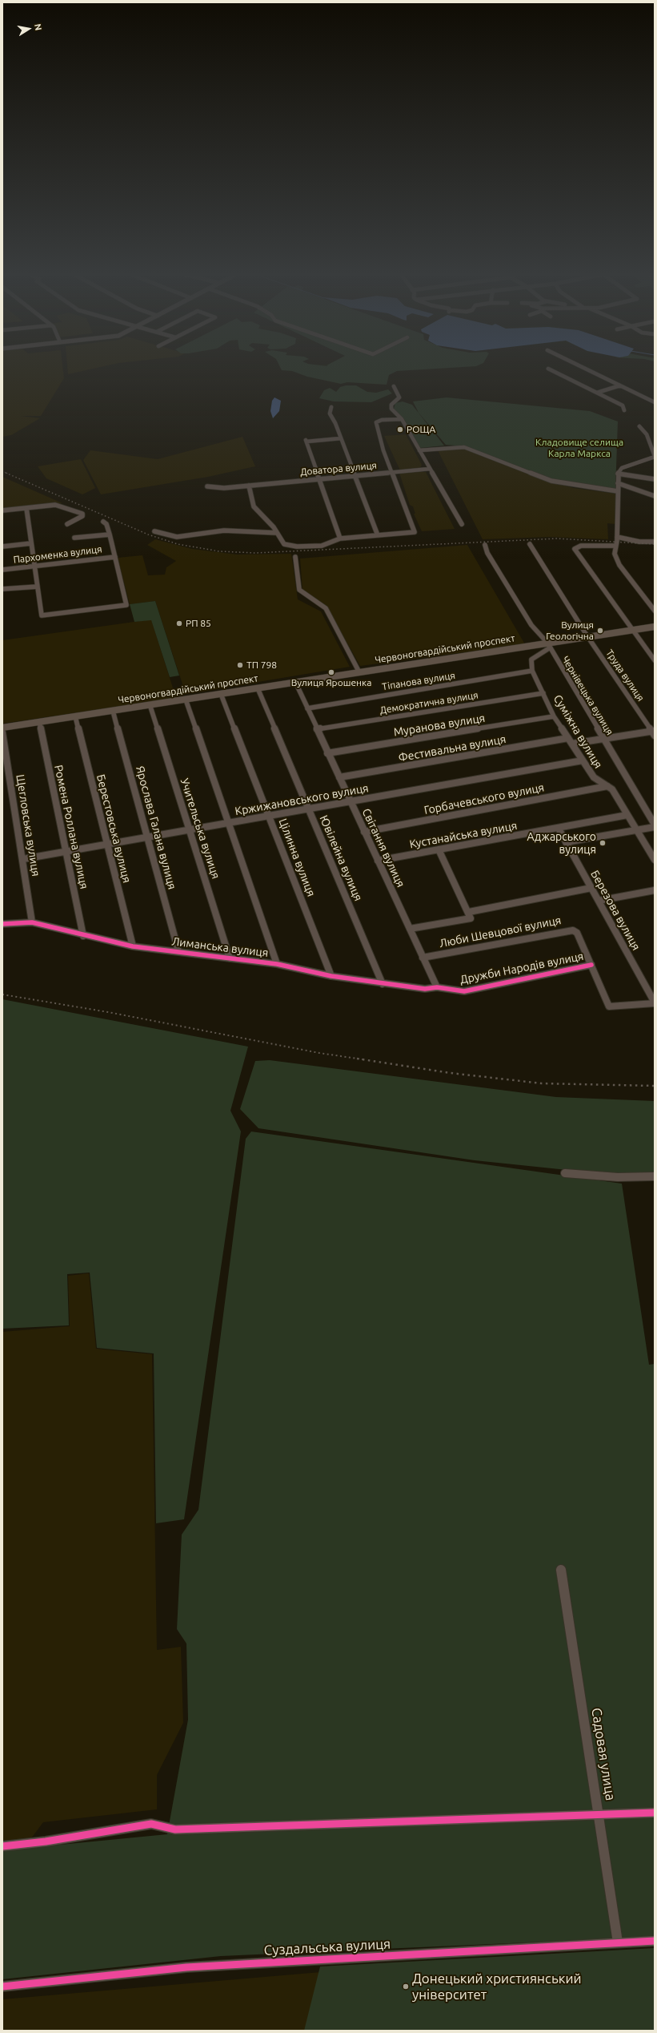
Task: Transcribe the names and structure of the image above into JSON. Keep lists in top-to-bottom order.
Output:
{
  "streets": {
    "main road": ["Червоногвардійський проспект"],
    "street": [
      "Доватора вулиця",
      "Пархоменка вулиця",
      "Труда вулиця",
      "Тіпанова вулиця",
      "Чернівецька вулиця",
      "Демократична вулиця",
      "Муранова вулиця",
      "Суміжна вулиця",
      "Фестивальна вулиця",
      "Горбачевського вулиця",
      "Кржижановського вулиця",
      "Щегловська вулиця",
      "Ромена Роллана вулиця",
      "Ярослава Галана вулиця",
      "Берестовська вулиця",
      "Учительська вулиця",
      "Кустанайська вулиця",
      "Світання вулиця",
      "Цілинна вулиця",
      "Ювілейна вулиця",
      "Березова вулиця",
      "Люби Шевцової вулиця",
      "Лиманська вулиця",
      "Дружби Народів вулиця",
      "Садовая улица",
      "Суздальська вулиця"
    ]
  },
  "crossings": [
    ["Червоногвардійський проспект", "Труда вулиця"],
    ["Червоногвардійський проспект", "Чернівецька вулиця"],
    ["Червоногвардійський проспект", "Ромена Роллана вулиця"],
    ["Червоногвардійський проспект", "Ярослава Галана вулиця"],
    ["Червоногвардійський проспект", "Берестовська вулиця"],
    ["Червоногвардійський проспект", "Учительська вулиця"],
    ["Червоногвардійський проспект", "Світання вулиця"],
    ["Червоногвардійський проспект", "Цілинна вулиця"],
    ["Червоногвардійський проспект", "Ювілейна вулиця"],
    ["Тіпанова вулиця", "Суміжна вулиця"],
    ["Тіпанова вулиця", "Світання вулиця"],
    ["Демократична вулиця", "Суміжна вулиця"],
    ["Демократична вулиця", "Світання вулиця"],
    ["Муранова вулиця", "Суміжна вулиця"],
    ["Муранова вулиця", "Світання вулиця"],
    ["Суміжна вулиця", "Фестивальна вулиця"],
    ["Суміжна вулиця", "Горбачевського вулиця"],
    ["Суміжна вулиця", "Кржижановського вулиця"],
    ["Суміжна вулиця", "Кустанайська вулиця"],
    ["Фестивальна вулиця", "Світання вулиця"],
    ["Горбачевського вулиця", "Світання вулиця"],
    ["Кржижановського вулиця", "Щегловська вулиця"],
    ["Кржижановського вулиця", "Ромена Роллана вулиця"],
    ["Кржижановського вулиця", "Ярослава Галана вулиця"],
    ["Кржижановського вулиця", "Берестовська вулиця"],
    ["Кржижановського вулиця", "Учительська вулиця"],
    ["Кржижановського вулиця", "Світання вулиця"],
    ["Кржижановського вулиця", "Цілинна вулиця"],
    ["Кржижановського вулиця", "Ювілейна вулиця"],
    ["Щегловська вулиця", "Лиманська вулиця"],
    ["Ромена Роллана вулиця", "Лиманська вулиця"],
    ["Ярослава Галана вулиця", "Лиманська вулиця"],
    ["Берестовська вулиця", "Лиманська вулиця"],
    ["Учительська вулиця", "Лиманська вулиця"],
    ["Кустанайська вулиця", "Світання вулиця"],
    ["Кустанайська вулиця", "Березова вулиця"],
    ["Світання вулиця", "Люби Шевцової вулиця"],
    ["Світання вулиця", "Лиманська вулиця"],
    ["Світання вулиця", "Дружби Народів вулиця"],
    ["Цілинна вулиця", "Лиманська вулиця"],
    ["Ювілейна вулиця", "Лиманська вулиця"],
    ["Березова вулиця", "Люби Шевцової вулиця"],
    ["Люби Шевцової вулиця", "Дружби Народів вулиця"],
    ["Лиманська вулиця", "Дружби Народів вулиця"],
    ["Садовая улица", "Суздальська вулиця"]
  ],
  "parks": ["Кладовище селища Карла Маркса"],
  "places": [
    "РОЩА",
    "РП 85",
    "Вулиця Геологічна",
    "ТП 798",
    "Вулиця Ярошенка",
    "Аджарського вулиця",
    "Донецький християнський університет"
  ],
  "north": "right"
}
